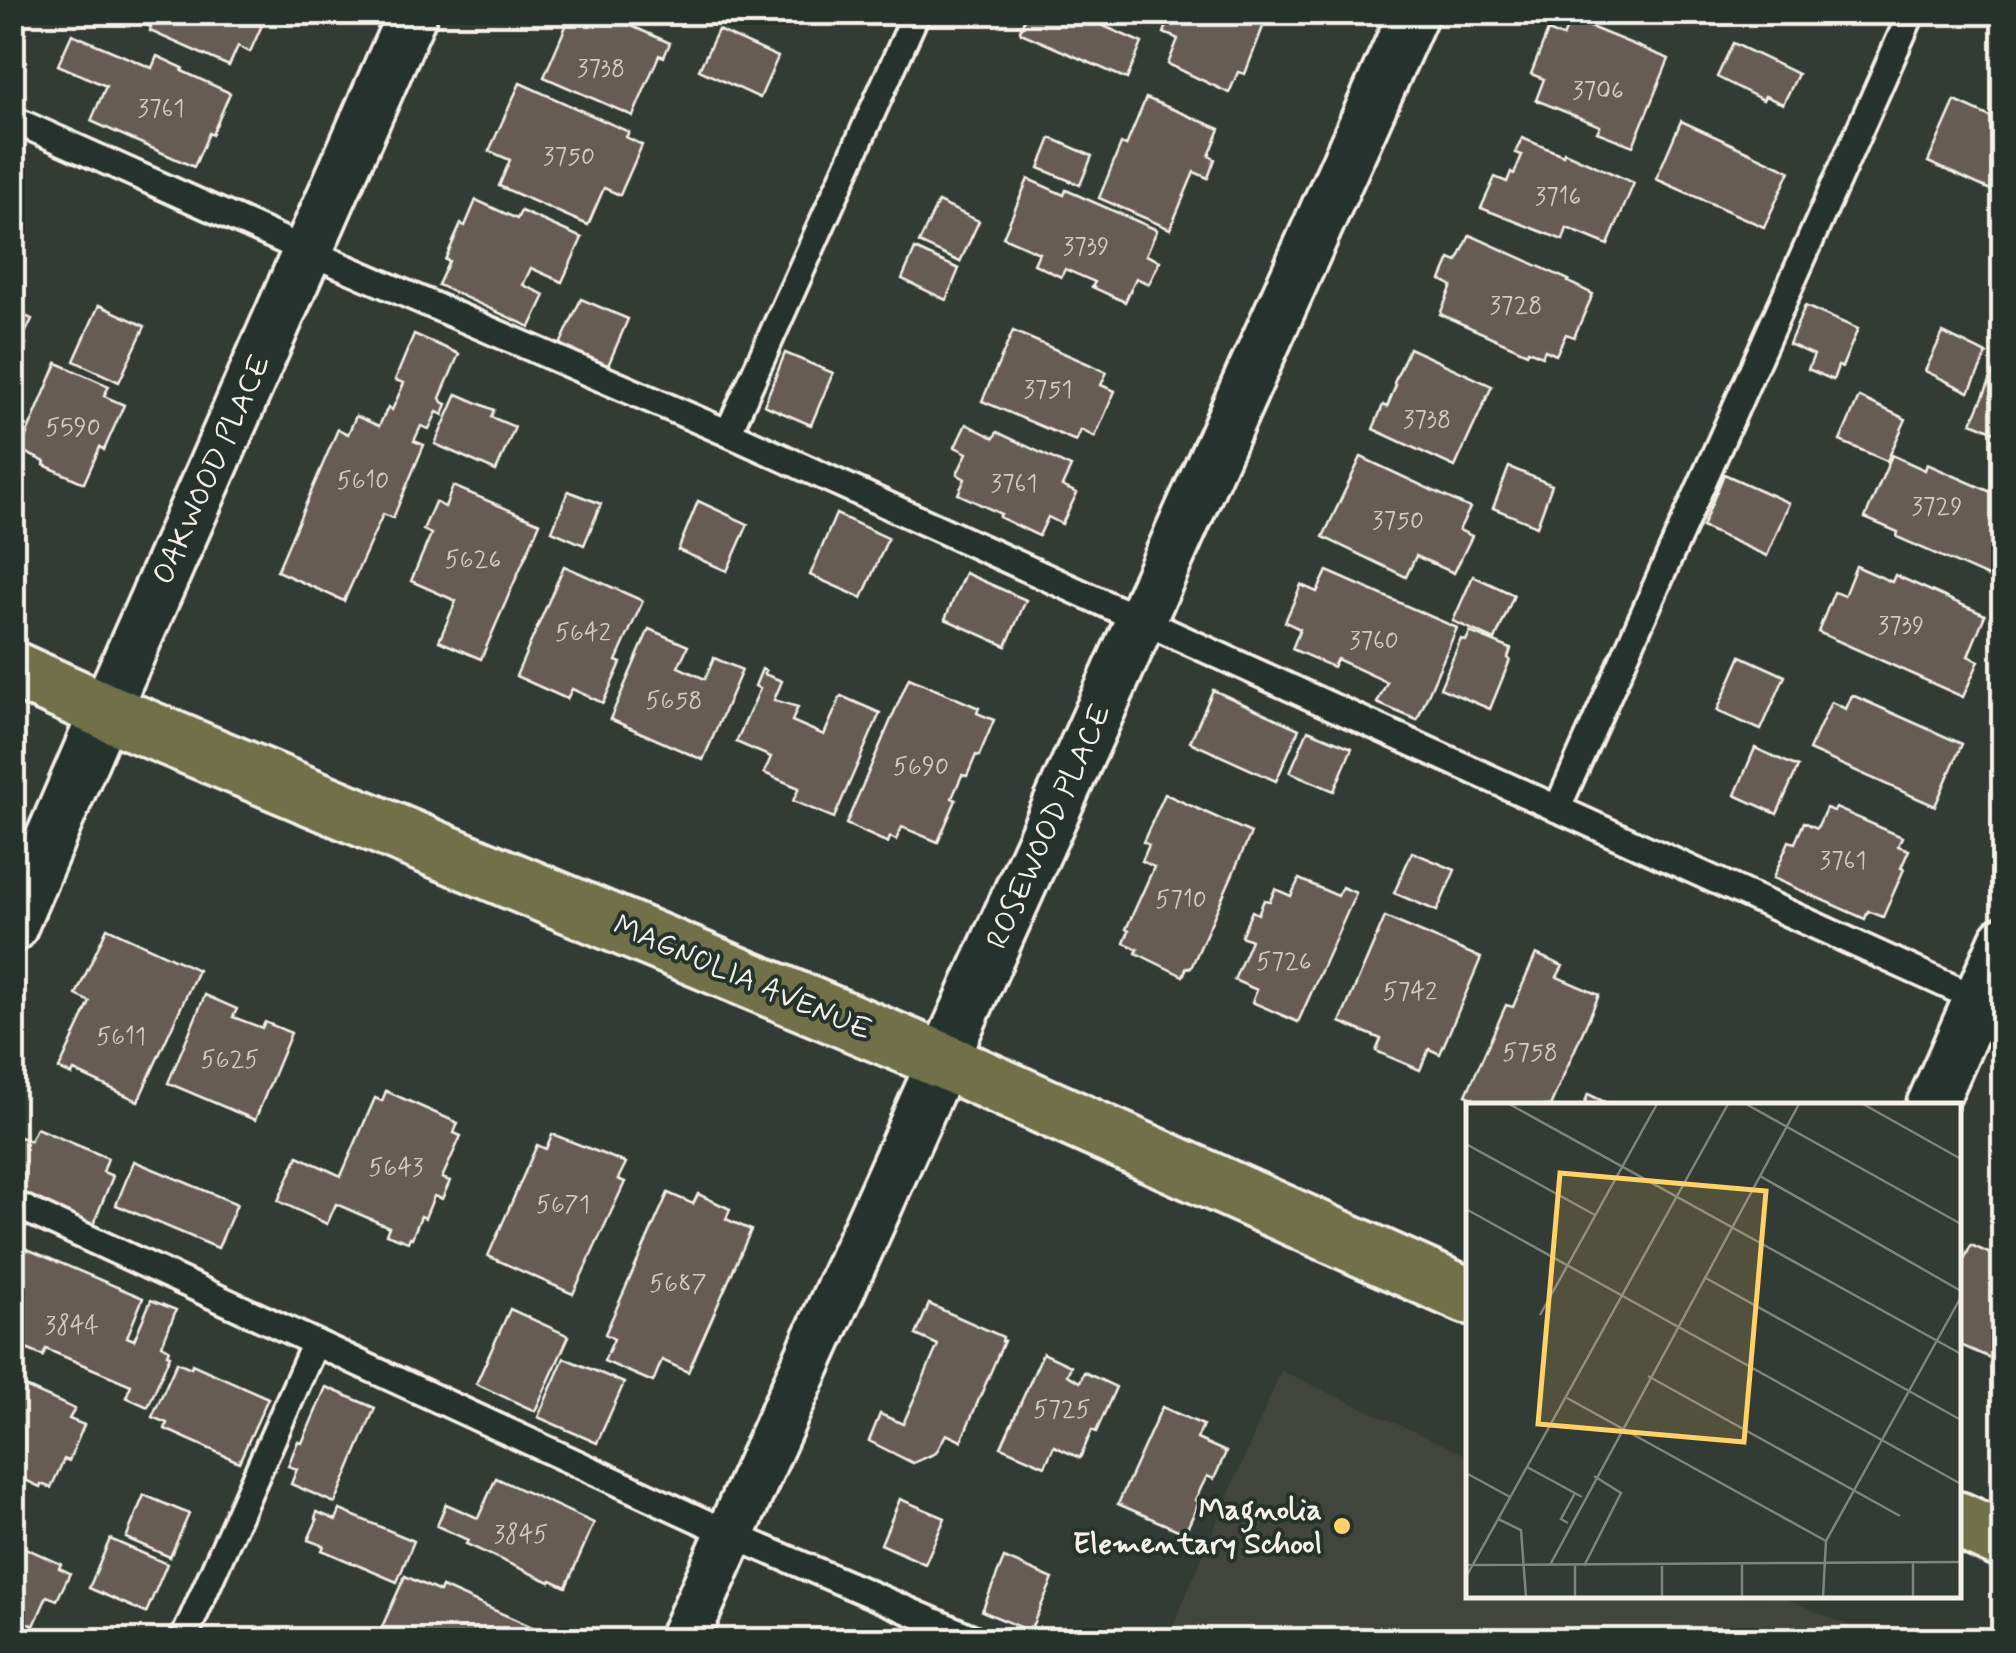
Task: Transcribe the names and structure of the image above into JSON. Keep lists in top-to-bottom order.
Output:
{
  "streets": {
    "main road": ["MAGNOLIA AVENUE"],
    "street": ["OAKWOOD PLACE", "ROSEWOOD PLACE"]
  },
  "crossings": [
    ["OAKWOOD PLACE", "MAGNOLIA AVENUE"],
    ["ROSEWOOD PLACE", "MAGNOLIA AVENUE"]
  ],
  "places": ["Magnolia Elementary School"],
  "house_numbers": [
    "3738",
    "3706",
    "3761",
    "3750",
    "3716",
    "3739",
    "3728",
    "3751",
    "3738",
    "5590",
    "5610",
    "3761",
    "3729",
    "3750",
    "5626",
    "3739",
    "5642",
    "3760",
    "5658",
    "5690",
    "3761",
    "5710",
    "5726",
    "5742",
    "5611",
    "5758",
    "5625",
    "5643",
    "5671",
    "5687",
    "3844",
    "5725",
    "3845"
  ]
}
